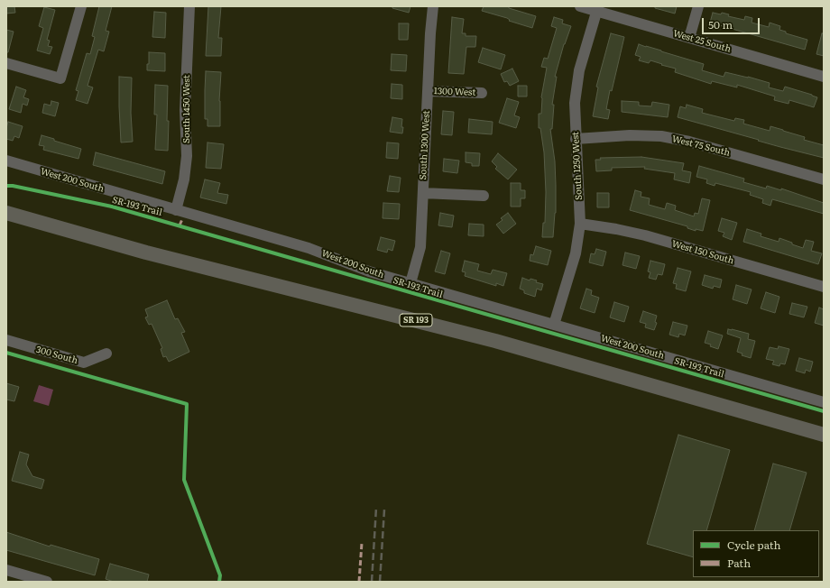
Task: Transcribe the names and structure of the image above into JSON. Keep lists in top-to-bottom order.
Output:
{
  "streets": {
    "main road": ["SR 193"],
    "street": [
      "West 25 South",
      "1300 West",
      "South 1450 West",
      "South 1300 West",
      "West 75 South",
      "South 1250 West",
      "West 200 South",
      "West 150 South",
      "300 South"
    ],
    "cycle path": ["SR-193 Trail"]
  },
  "crossings": [
    ["West 25 South", "South 1250 West"],
    ["1300 West", "South 1300 West"],
    ["South 1450 West", "West 200 South"],
    ["South 1300 West", "West 200 South"],
    ["West 75 South", "South 1250 West"],
    ["South 1250 West", "West 200 South"],
    ["South 1250 West", "West 150 South"]
  ],
  "legend": ["Cycle path", "Path"],
  "scale_bar": "50 m"
}
